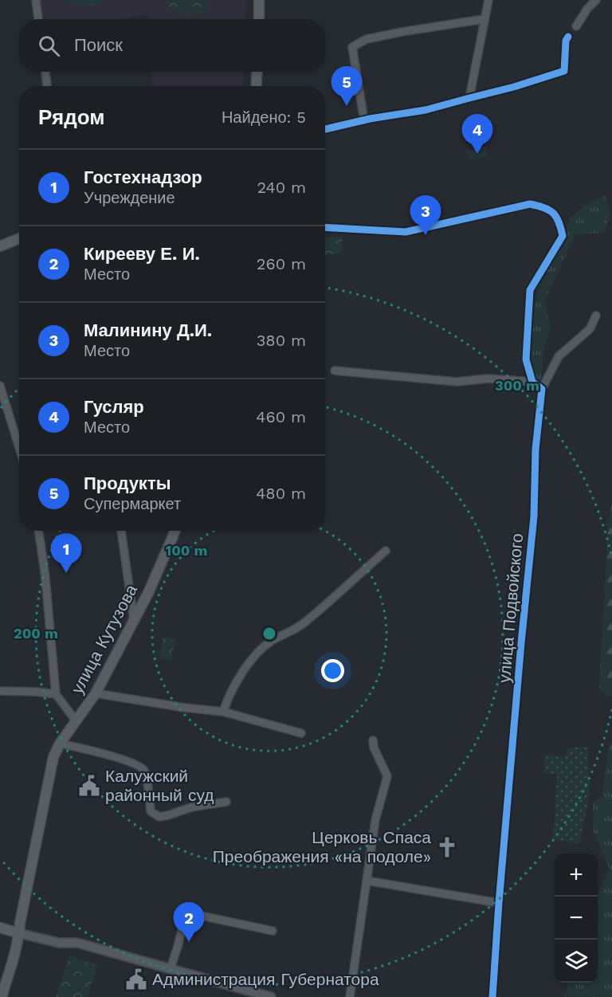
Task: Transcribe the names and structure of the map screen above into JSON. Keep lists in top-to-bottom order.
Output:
{
  "streets": {
    "main road": ["улица Кутузова"],
    "street": ["улица Подвойского"]
  },
  "places": {
    "public building": ["Калужский районный суд", "Администрация Губернатора"],
    "church": ["Церковь Спаса Преображения «на подоле»"]
  },
  "page": {
    "search": "Поиск",
    "pins": [
      "5",
      "4",
      "3",
      "1",
      "2"
    ],
    "heading": ["Рядом", "Найдено: 5"],
    "list": [
      {
        "mark": "1",
        "name": "Гостехнадзор",
        "note": "Учреждение",
        "value": "240 m"
      },
      {
        "mark": "2",
        "name": "Кирееву Е. И.",
        "note": "Место",
        "value": "260 m"
      },
      {
        "mark": "3",
        "name": "Малинину Д.И.",
        "note": "Место",
        "value": "380 m"
      },
      {
        "mark": "4",
        "name": "Гусляр",
        "note": "Место",
        "value": "460 m"
      },
      {
        "mark": "5",
        "name": "Продукты",
        "note": "Супермаркет",
        "value": "480 m"
      }
    ],
    "map_buttons": ["+", "−"]
  },
  "rings": ["300 m", "100 m", "200 m"]
}
